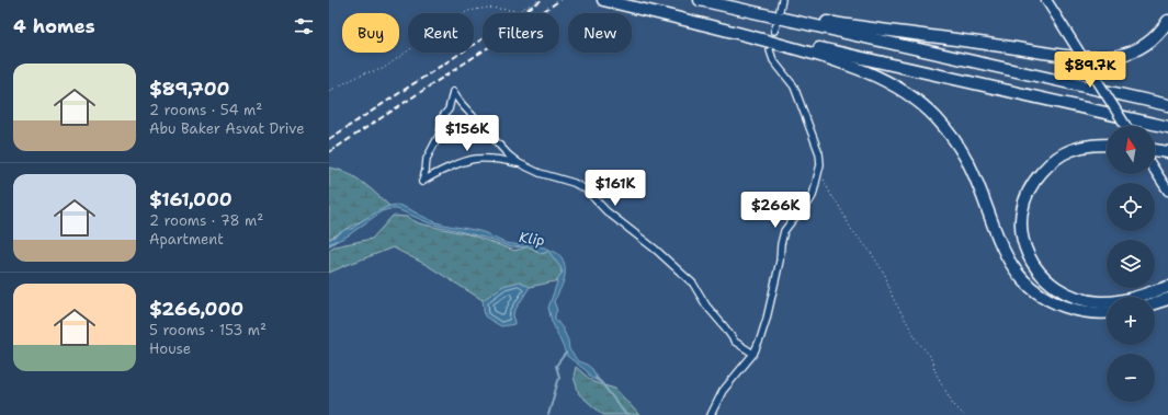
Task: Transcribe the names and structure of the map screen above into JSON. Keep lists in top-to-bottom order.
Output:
{
  "water": ["Klip"],
  "north": "top",
  "page": {
    "heading": "4 homes",
    "chip": [
      "Buy",
      "Rent",
      "Filters",
      "New"
    ],
    "price": [
      "$89.7K",
      "$156K",
      "$161K",
      "$266K"
    ],
    "list": [
      {
        "name": "$89,700",
        "note": "2 rooms · 54 m² · Abu Baker Asvat Drive"
      },
      {
        "name": "$161,000",
        "note": "2 rooms · 78 m² · Apartment"
      },
      {
        "name": "$266,000",
        "note": "5 rooms · 153 m² · House"
      }
    ],
    "map_buttons": ["+", "−"]
  }
}
